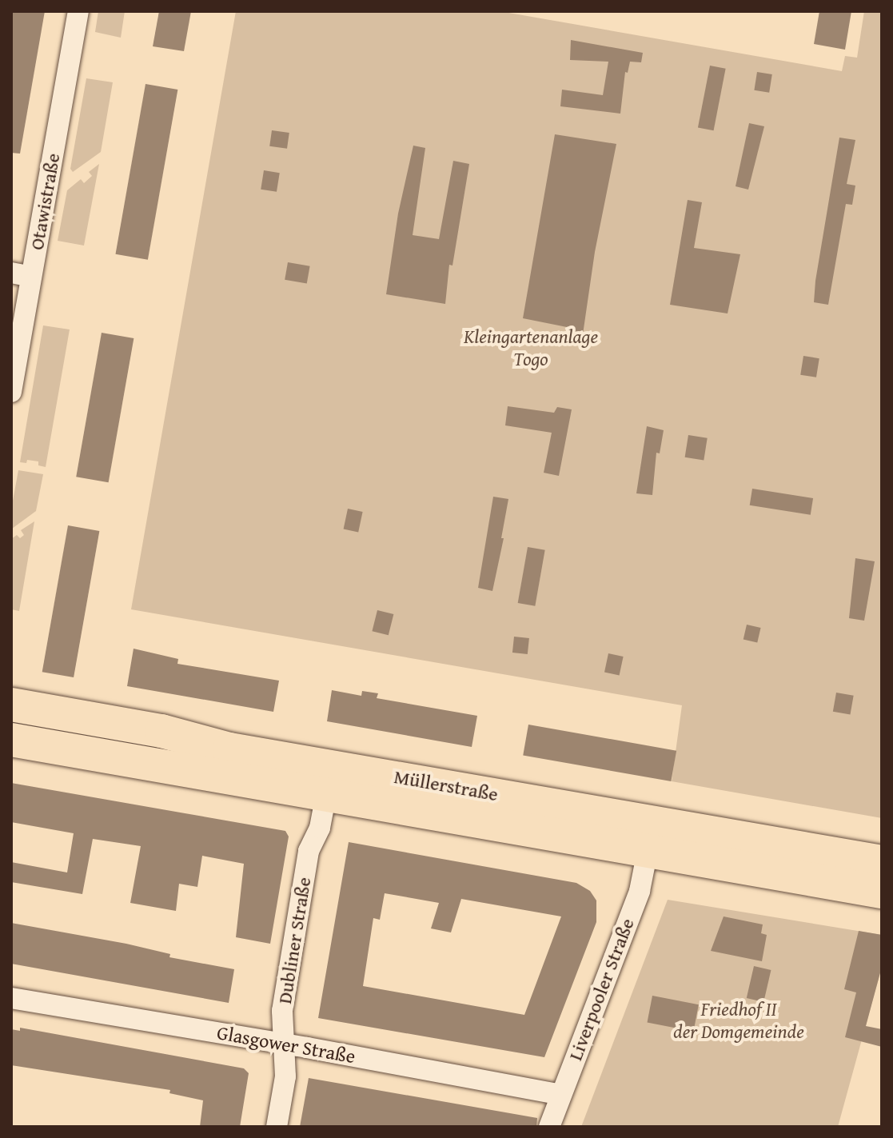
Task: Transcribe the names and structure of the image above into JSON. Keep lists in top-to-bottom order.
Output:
{
  "streets": {
    "main road": ["Müllerstraße"],
    "street": [
      "Otawistraße",
      "Dubliner Straße",
      "Liverpooler Straße",
      "Glasgower Straße"
    ]
  },
  "crossings": [
    ["Müllerstraße", "Dubliner Straße"],
    ["Müllerstraße", "Liverpooler Straße"],
    ["Dubliner Straße", "Glasgower Straße"],
    ["Liverpooler Straße", "Glasgower Straße"]
  ],
  "parks": ["Kleingartenanlage Togo", "Friedhof II der Domgemeinde"]
}
